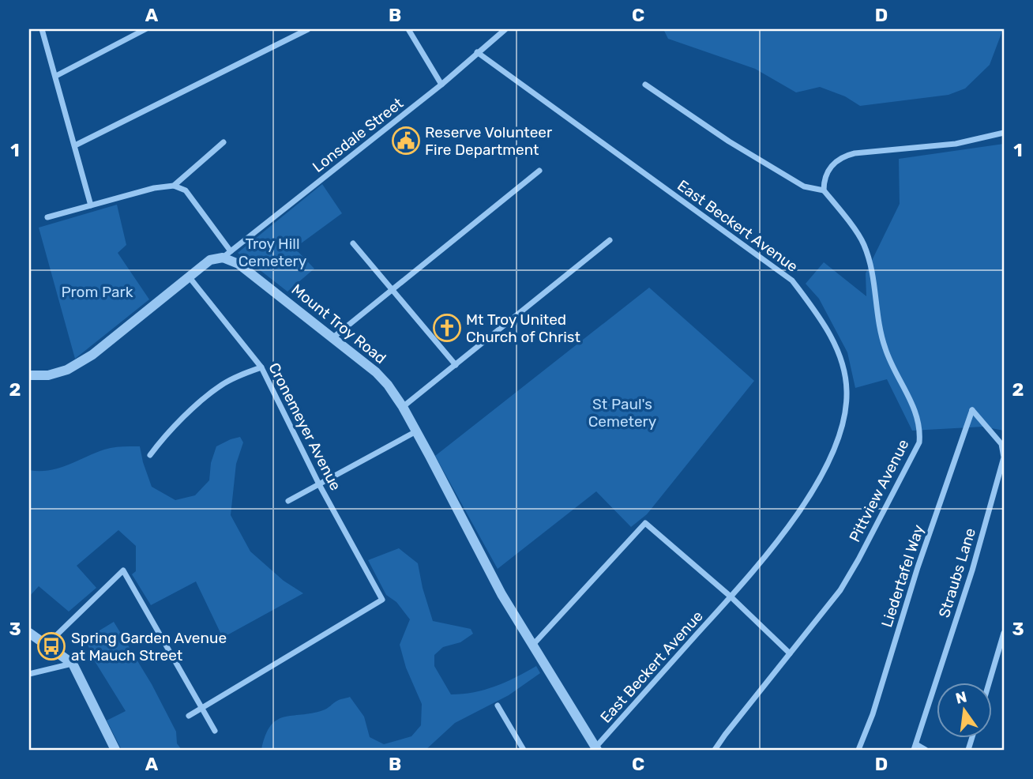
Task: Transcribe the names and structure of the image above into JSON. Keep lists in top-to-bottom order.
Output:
{
  "streets": {
    "street": [
      "Lonsdale Street",
      "East Beckert Avenue",
      "Mount Troy Road",
      "Cronemeyer Avenue",
      "Pittview Avenue",
      "Straubs Lane",
      "Liedertafel Way"
    ]
  },
  "crossings": [
    ["Lonsdale Street", "East Beckert Avenue"],
    ["Lonsdale Street", "Mount Troy Road"],
    ["East Beckert Avenue", "Mount Troy Road"],
    ["Straubs Lane", "Liedertafel Way"]
  ],
  "parks": ["Troy Hill Cemetery", "Prom Park", "St Paul's Cemetery"],
  "places": {
    "public building": ["Reserve Volunteer Fire Department"],
    "church": ["Mt Troy United Church of Christ"],
    "bus stop": ["Spring Garden Avenue at Mauch Street"]
  },
  "north": "top",
  "grid": {
    "columns": [
      "A",
      "B",
      "C",
      "D"
    ],
    "rows": ["1", "2", "3"]
  }
}
